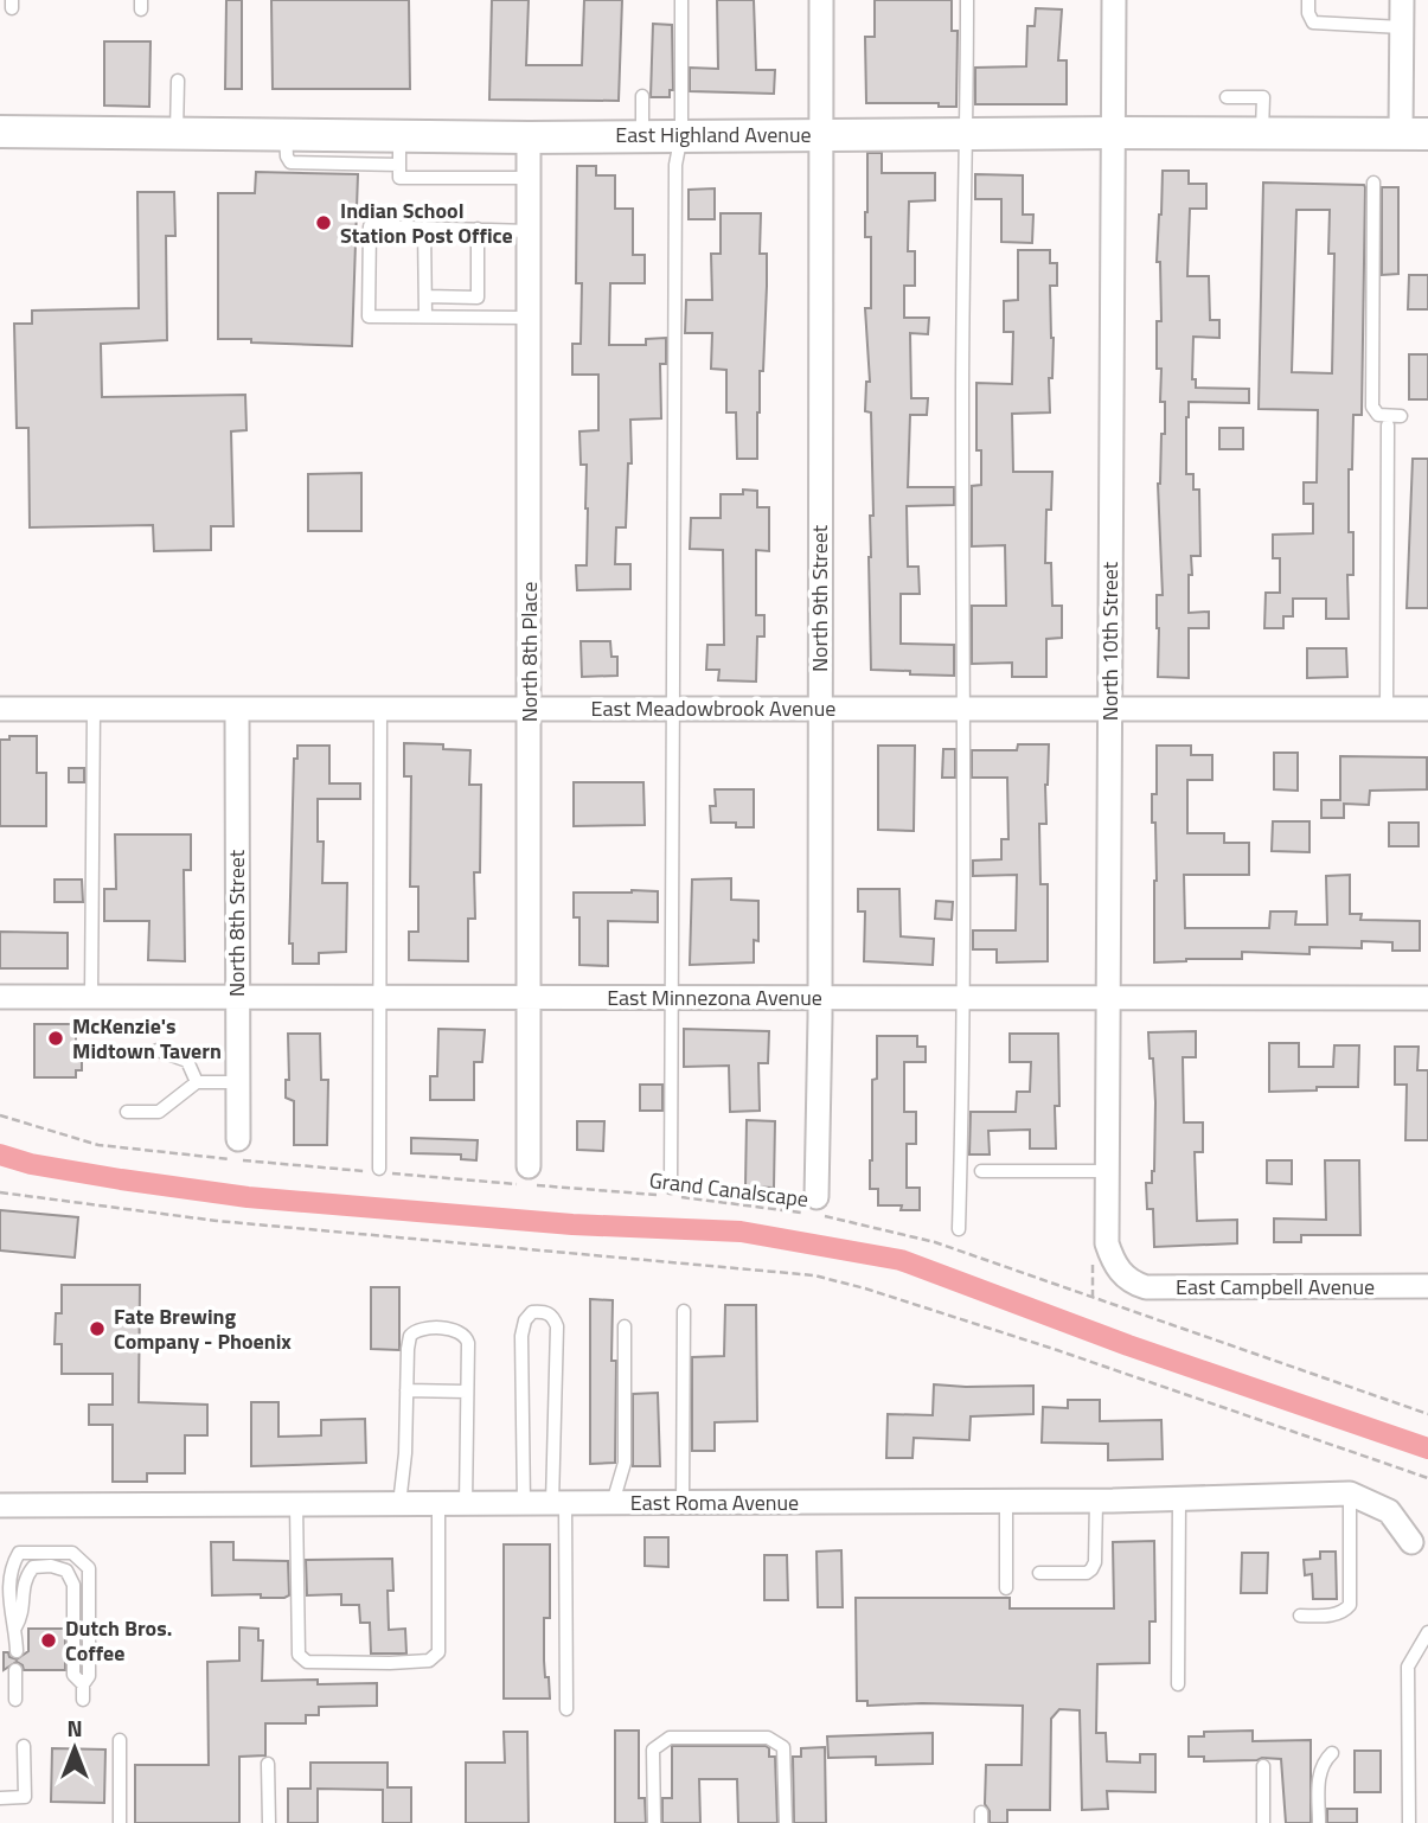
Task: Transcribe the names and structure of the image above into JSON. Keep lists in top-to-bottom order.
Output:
{
  "streets": {
    "street": [
      "East Highland Avenue",
      "North 9th Street",
      "North 10th Street",
      "North 8th Place",
      "East Meadowbrook Avenue",
      "North 8th Street",
      "East Minnezona Avenue",
      "East Campbell Avenue",
      "East Roma Avenue"
    ],
    "path": ["Grand Canalscape"]
  },
  "crossings": [
    ["East Highland Avenue", "North 9th Street"],
    ["East Highland Avenue", "North 10th Street"],
    ["East Highland Avenue", "North 8th Place"],
    ["North 9th Street", "East Meadowbrook Avenue"],
    ["North 9th Street", "East Minnezona Avenue"],
    ["North 10th Street", "East Meadowbrook Avenue"],
    ["North 10th Street", "East Minnezona Avenue"],
    ["North 10th Street", "East Campbell Avenue"],
    ["North 8th Place", "East Meadowbrook Avenue"],
    ["North 8th Place", "East Minnezona Avenue"],
    ["North 8th Place", "Grand Canalscape"],
    ["East Meadowbrook Avenue", "North 8th Street"],
    ["North 8th Street", "East Minnezona Avenue"]
  ],
  "places": [
    "Indian School Station Post Office",
    "McKenzie's Midtown Tavern",
    "Fate Brewing Company - Phoenix",
    "Dutch Bros. Coffee"
  ],
  "north": "top"
}
